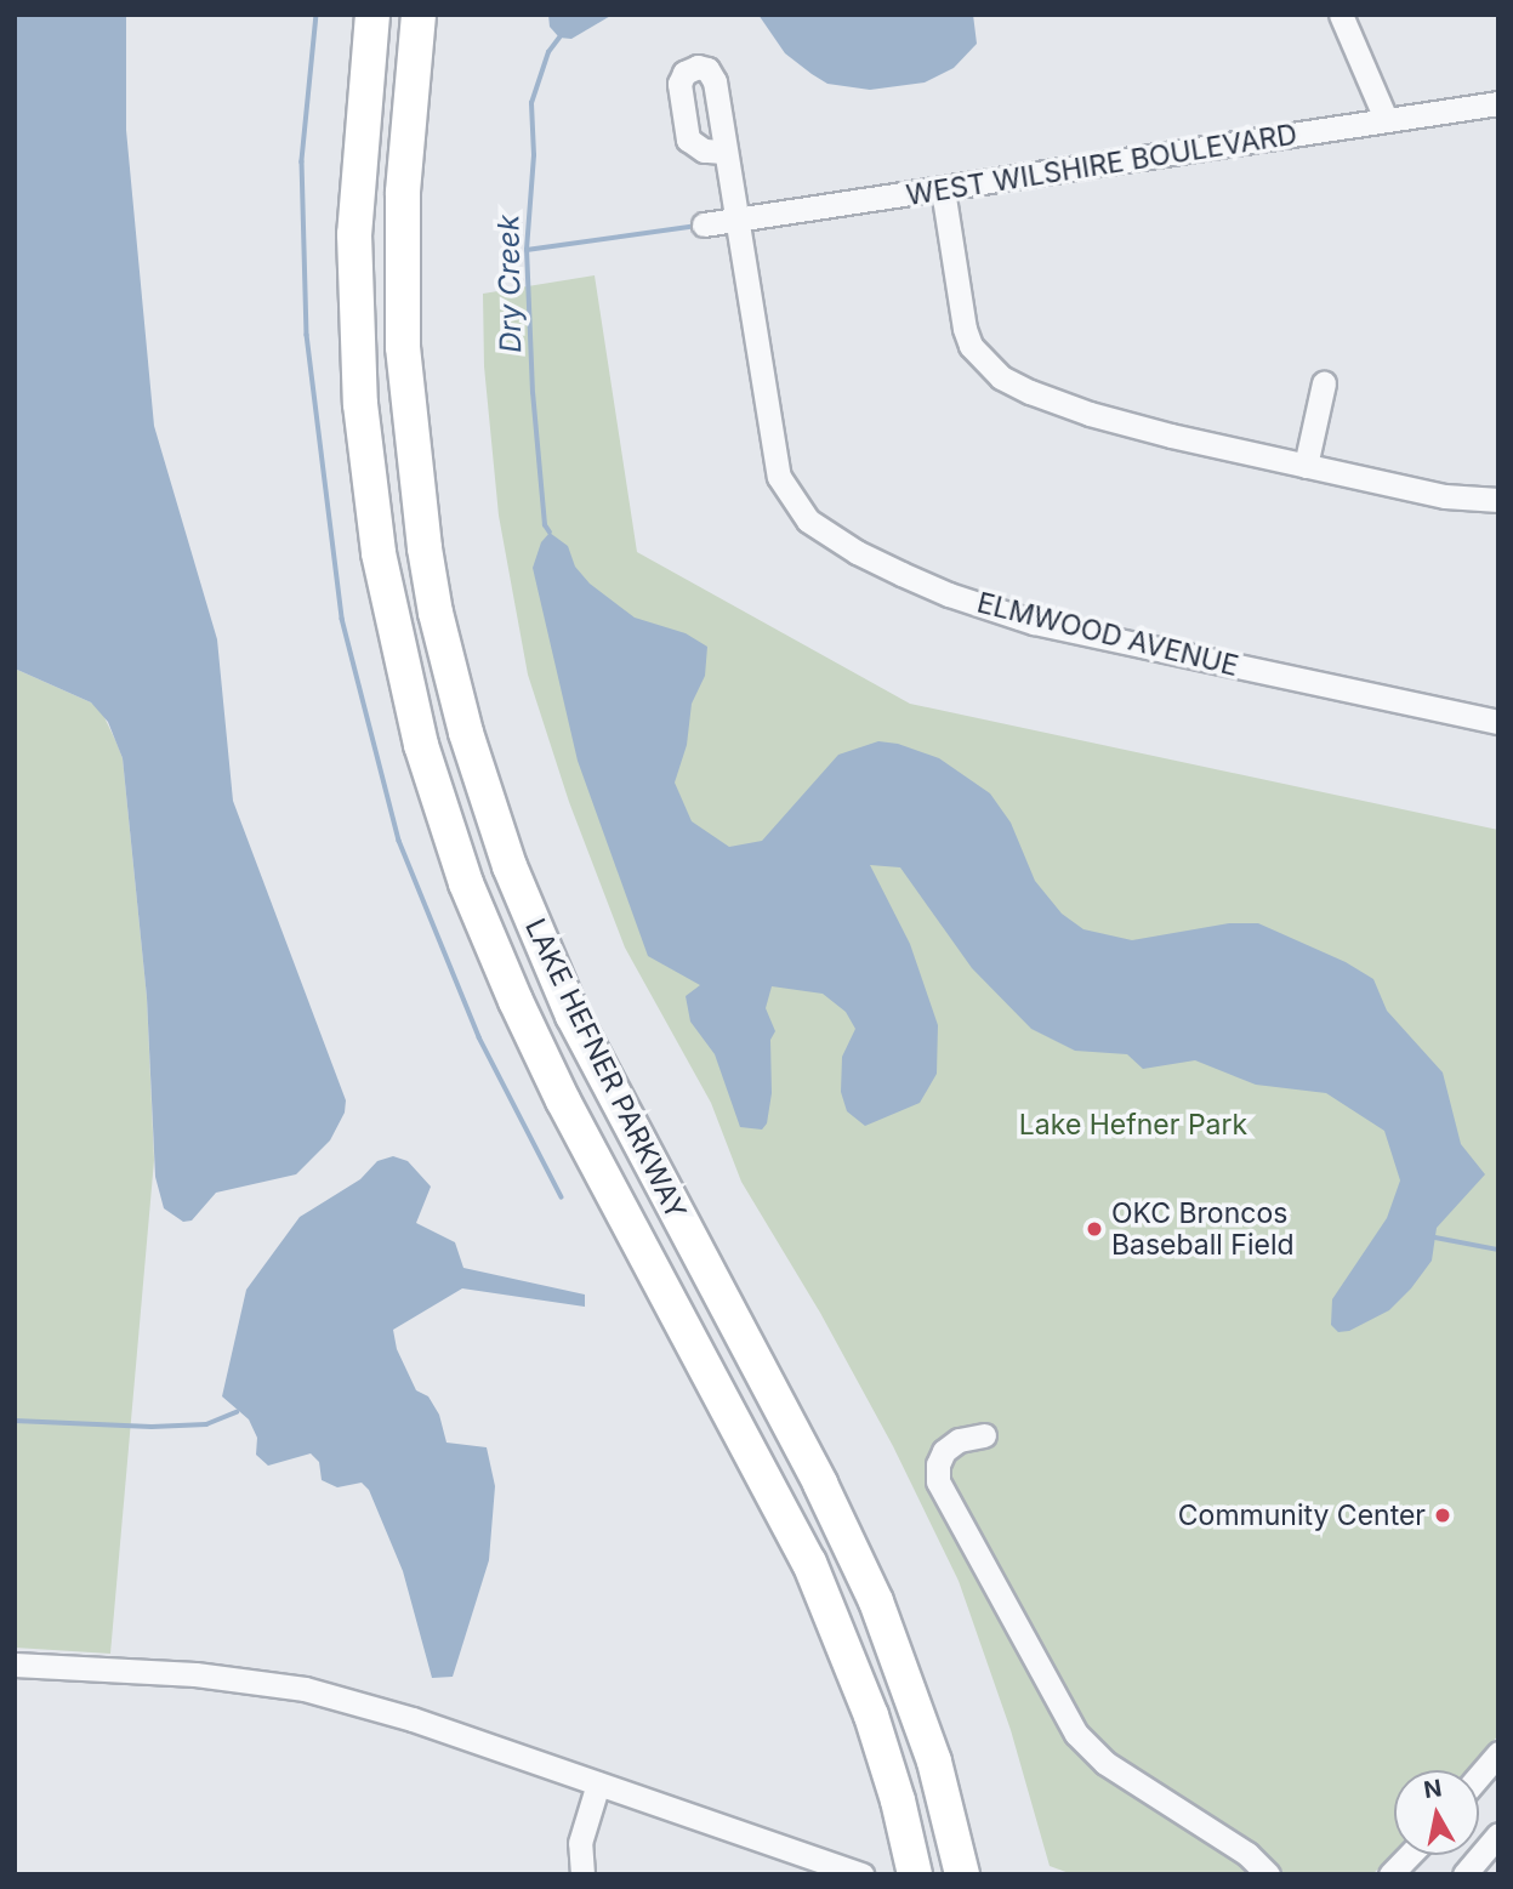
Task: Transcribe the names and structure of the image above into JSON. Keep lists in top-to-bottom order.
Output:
{
  "streets": {
    "highway": ["LAKE HEFNER PARKWAY"],
    "street": ["WEST WILSHIRE BOULEVARD", "ELMWOOD AVENUE"]
  },
  "crossings": [
    ["WEST WILSHIRE BOULEVARD", "ELMWOOD AVENUE"]
  ],
  "water": ["Dry Creek"],
  "parks": ["Lake Hefner Park"],
  "places": ["OKC Broncos Baseball Field", "Community Center"],
  "north": "top"
}
